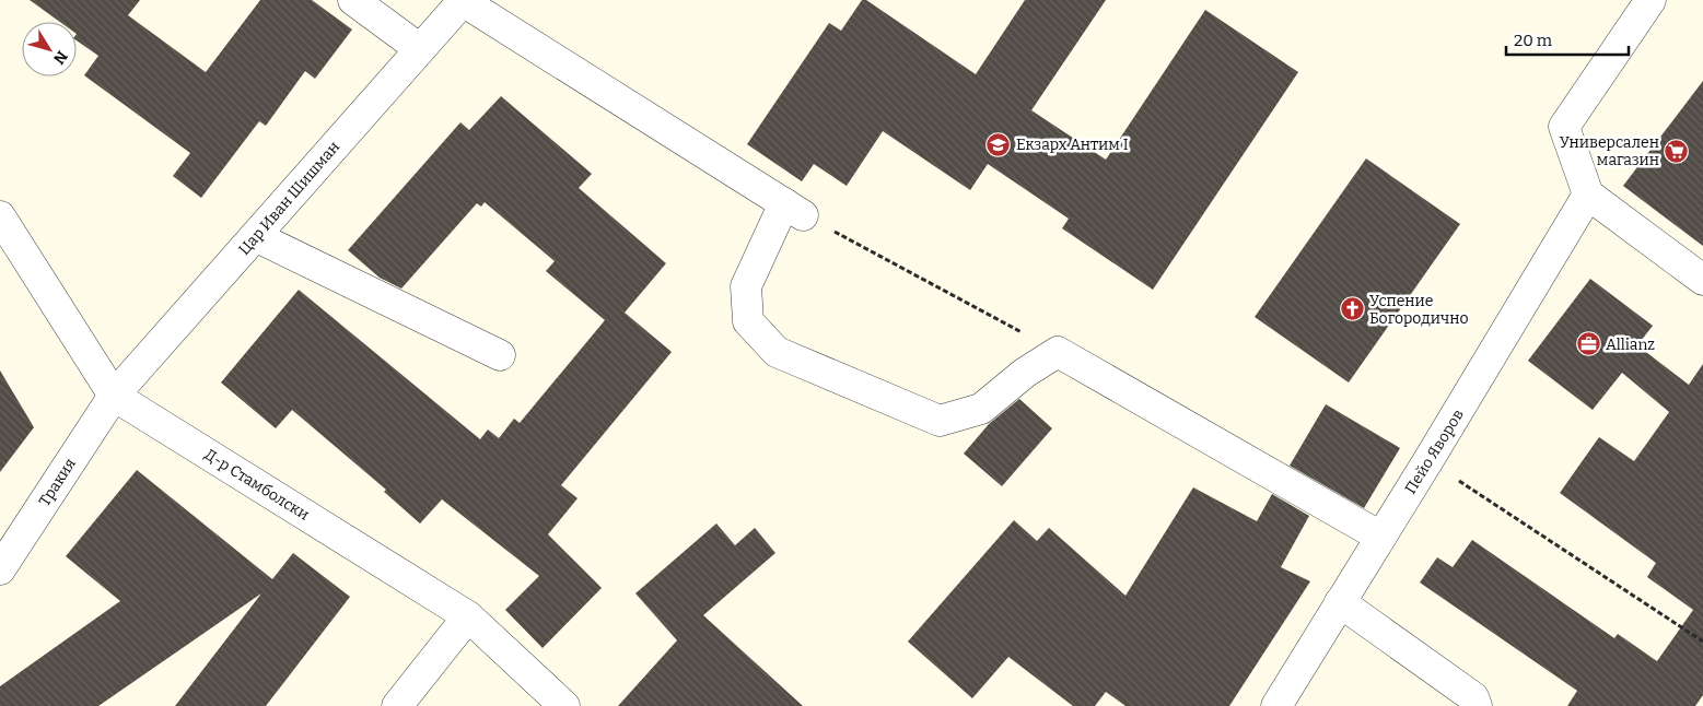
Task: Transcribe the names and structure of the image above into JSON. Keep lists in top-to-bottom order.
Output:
{
  "streets": {
    "street": [
      "Цар Иван Шишман",
      "Пейо Яворов",
      "Тракия",
      "Д-р Стамболски"
    ]
  },
  "crossings": [
    ["Цар Иван Шишман", "Тракия"],
    ["Цар Иван Шишман", "Д-р Стамболски"],
    ["Тракия", "Д-р Стамболски"]
  ],
  "places": {
    "school or university": ["Екзарх Антим I"],
    "supermarket": ["Универсален магазин"],
    "church": ["Успение Богородично"],
    "office": ["Allianz"]
  },
  "scale_bar": "20 m",
  "north": "bottom right"
}
